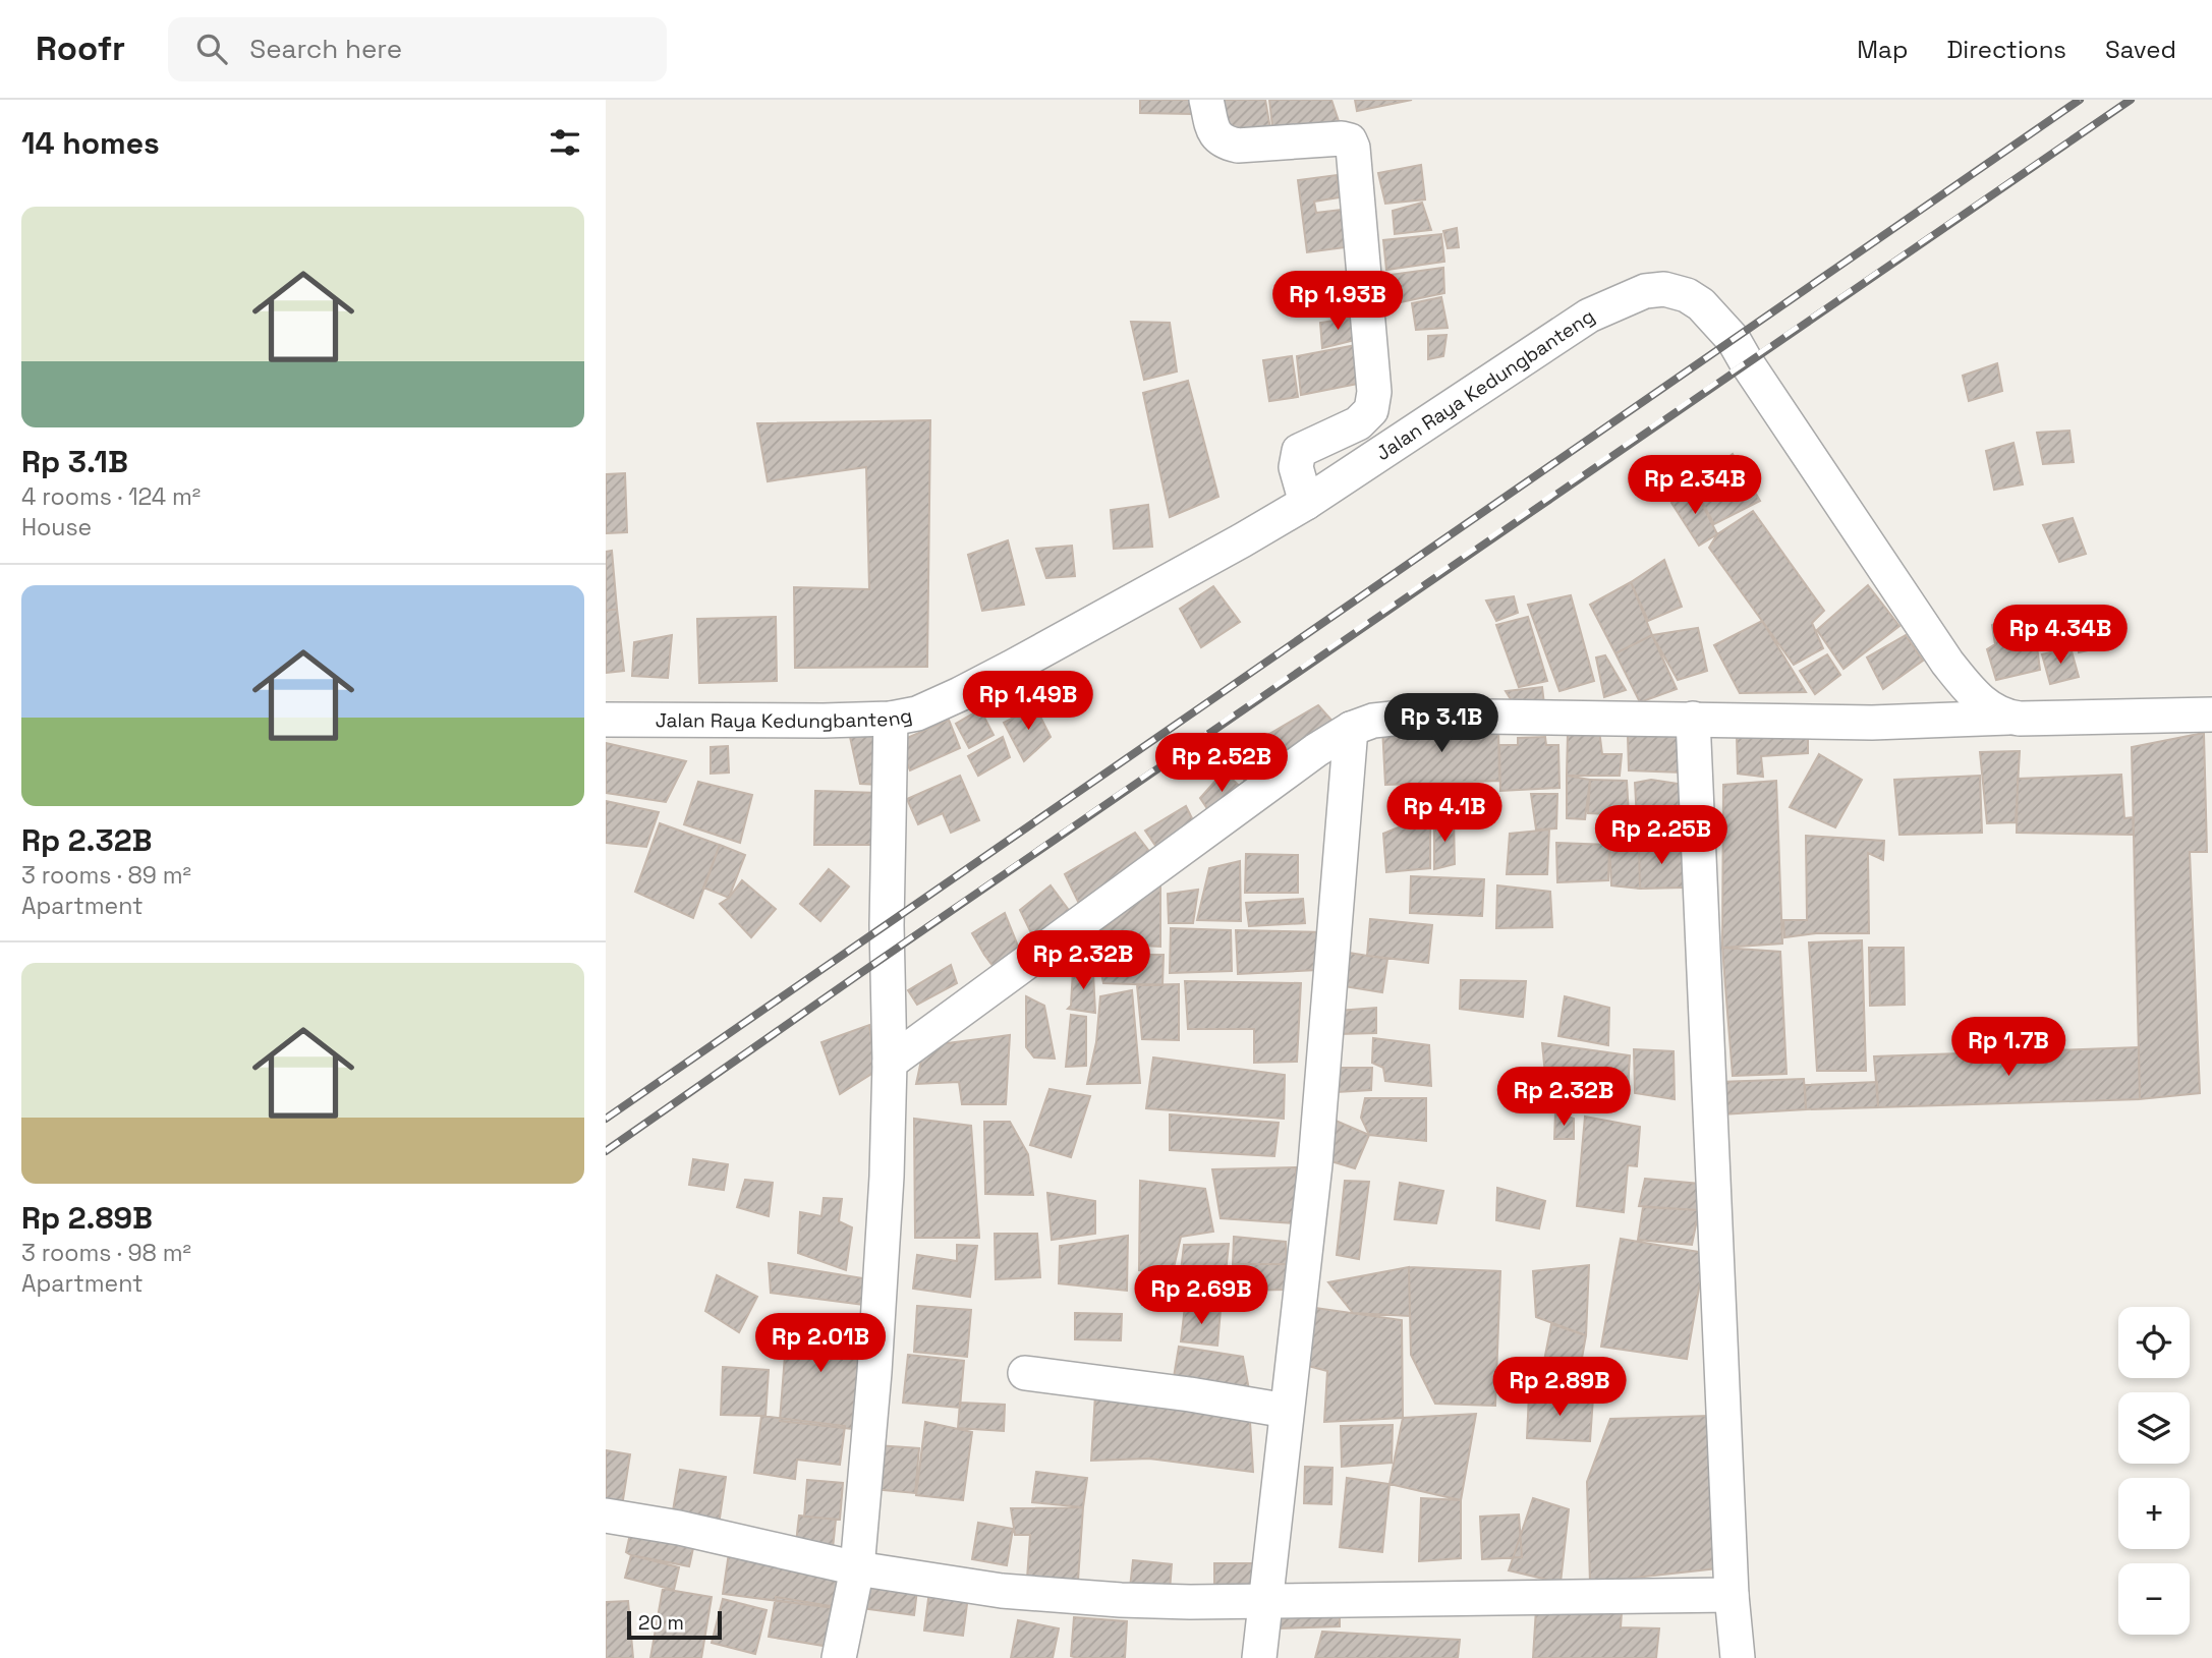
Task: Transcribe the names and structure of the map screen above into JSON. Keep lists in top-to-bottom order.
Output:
{
  "streets": {
    "street": ["Jalan Raya Kedungbanteng"]
  },
  "scale_bar": "20 m",
  "page": {
    "header": "Roofr",
    "search": "Search here",
    "nav": ["Map", "Directions", "Saved"],
    "heading": "14 homes",
    "list": [
      {
        "name": "Rp 3.1B",
        "note": "4 rooms · 124 m² · House"
      },
      {
        "name": "Rp 2.32B",
        "note": "3 rooms · 89 m² · Apartment"
      },
      {
        "name": "Rp 2.89B",
        "note": "3 rooms · 98 m² · Apartment"
      }
    ],
    "price": [
      "Rp 1.93B",
      "Rp 2.34B",
      "Rp 4.34B",
      "Rp 1.49B",
      "Rp 3.1B",
      "Rp 2.52B",
      "Rp 4.1B",
      "Rp 2.25B",
      "Rp 2.32B",
      "Rp 1.7B",
      "Rp 2.32B",
      "Rp 2.69B",
      "Rp 2.01B",
      "Rp 2.89B"
    ],
    "map_buttons": ["+", "−"],
    "scale": "20 m"
  }
}
